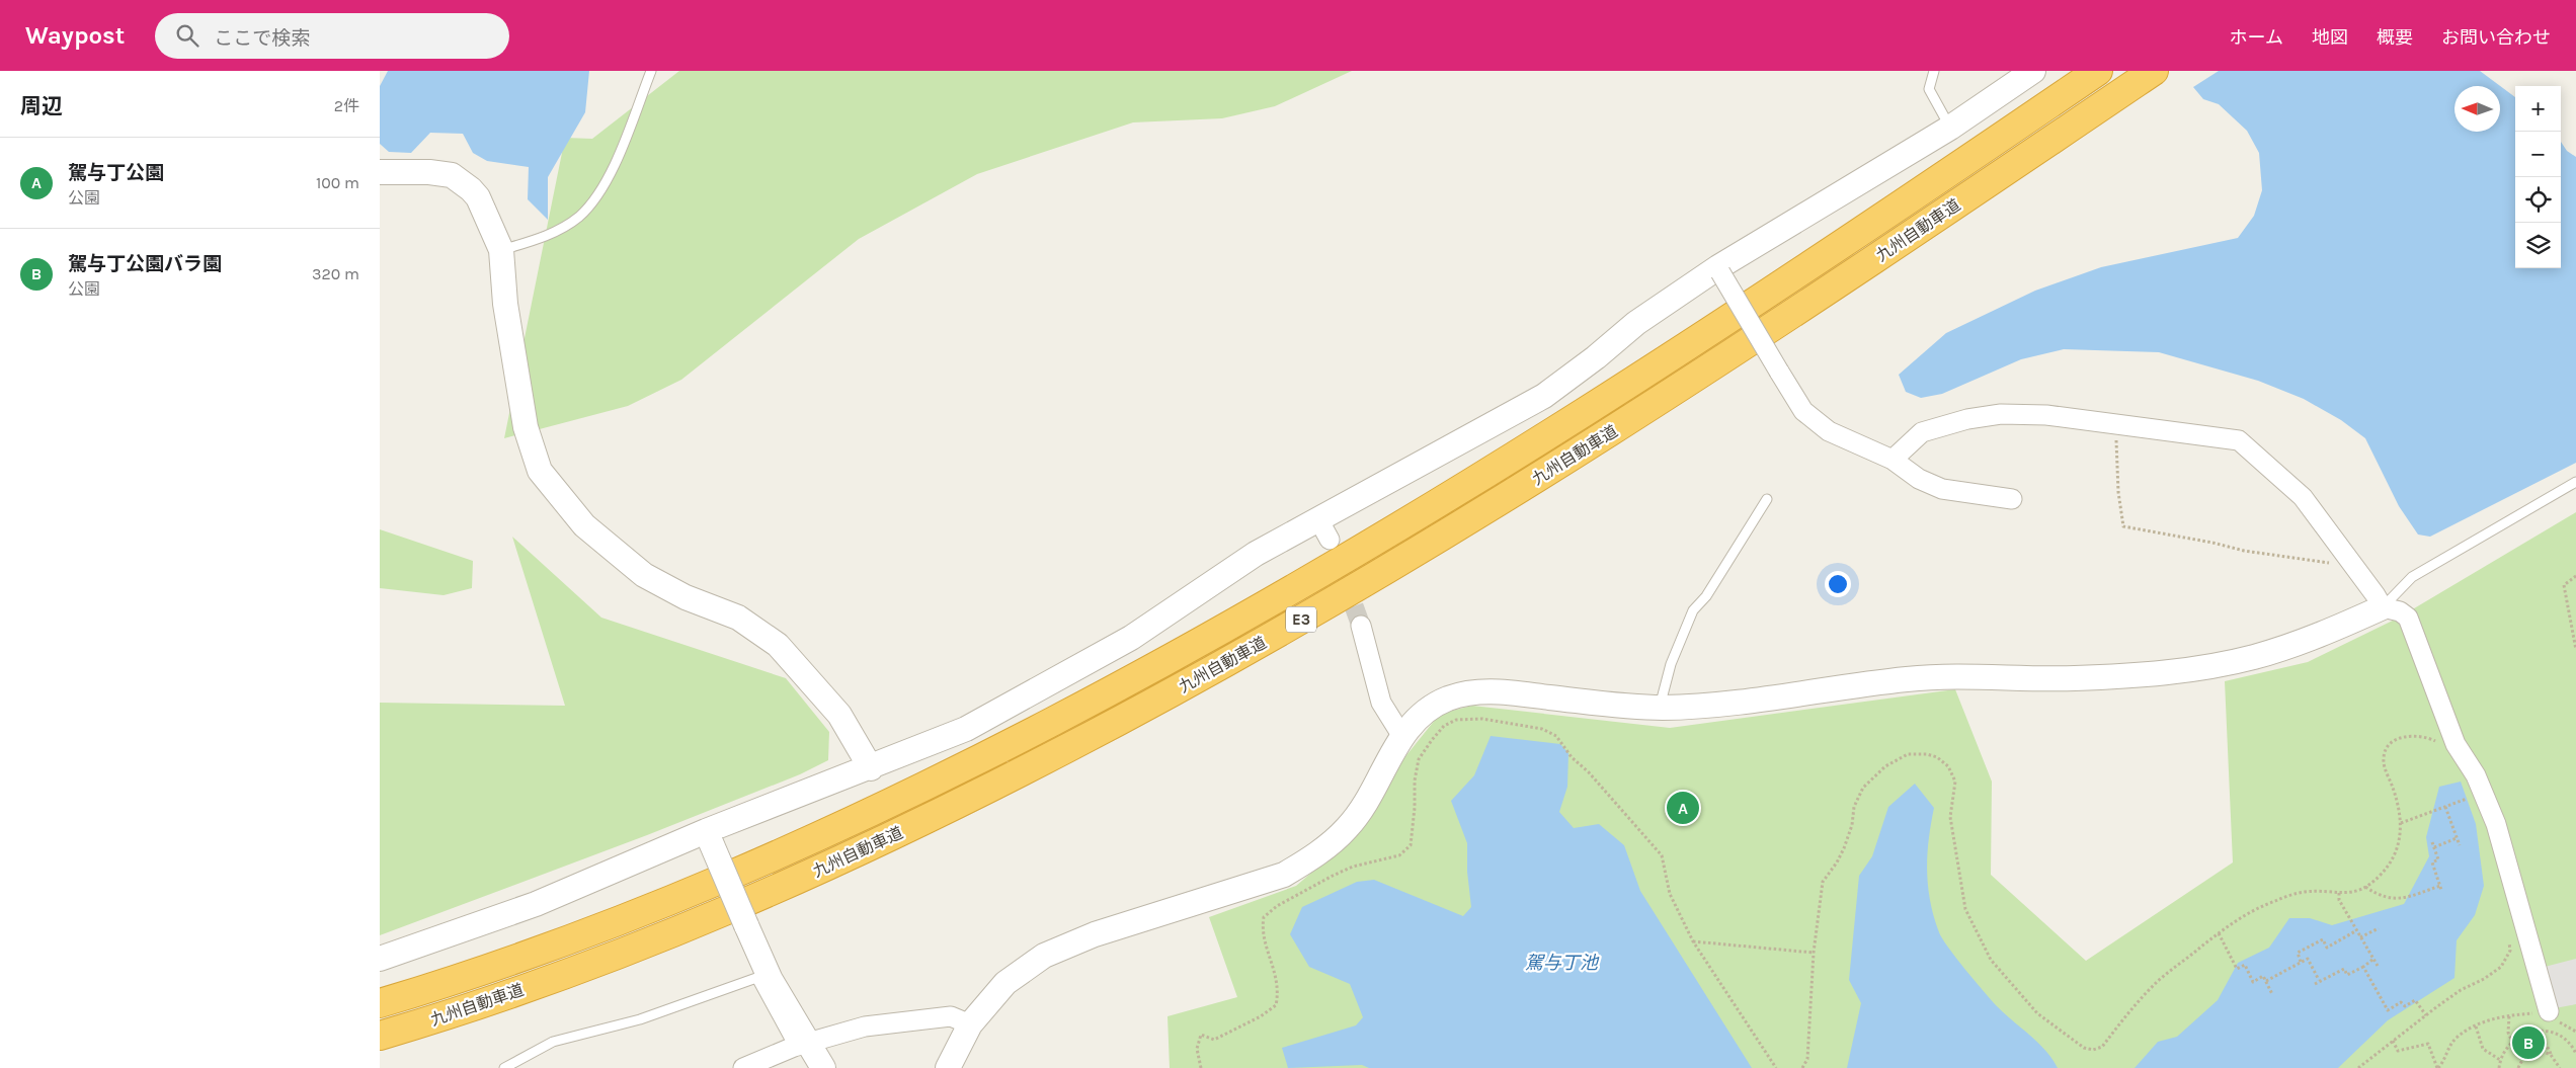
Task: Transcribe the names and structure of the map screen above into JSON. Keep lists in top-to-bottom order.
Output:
{
  "streets": {
    "highway": ["九州自動車道", "E3"]
  },
  "water": ["駕与丁池"],
  "north": "left",
  "page": {
    "header": "Waypost",
    "search": "ここで検索",
    "nav": [
      "ホーム",
      "地図",
      "概要",
      "お問い合わせ"
    ],
    "heading": ["周辺", "2件"],
    "map_buttons": ["+", "−"],
    "list": [
      {
        "mark": "A",
        "name": "駕与丁公園",
        "note": "公園",
        "value": "100 m"
      },
      {
        "mark": "B",
        "name": "駕与丁公園バラ園",
        "note": "公園",
        "value": "320 m"
      }
    ],
    "pins": ["A", "B"]
  }
}
